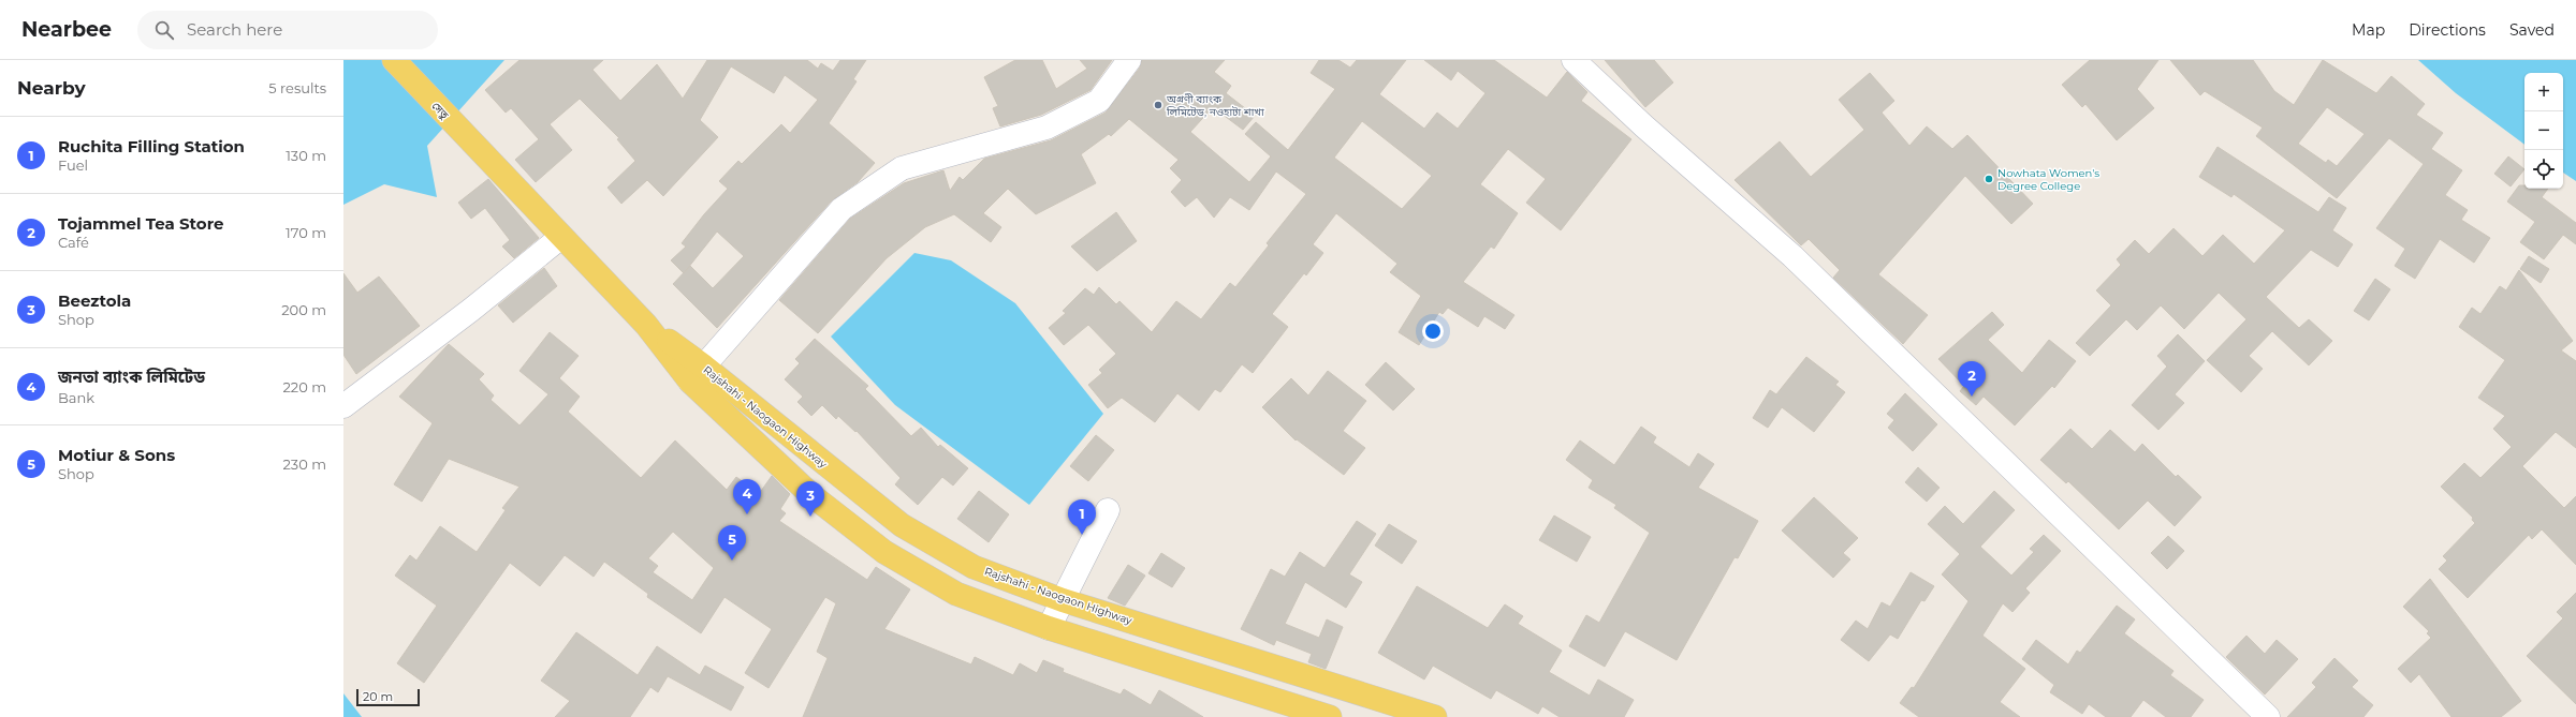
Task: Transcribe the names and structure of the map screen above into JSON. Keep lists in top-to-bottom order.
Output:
{
  "streets": {
    "main road": ["সেতু", "Rajshahi - Naogaon Highway"]
  },
  "crossings": [
    ["সেতু", "Rajshahi - Naogaon Highway"]
  ],
  "places": ["অগ্রণী ব্যাংক লিমিটেড, নওহাটা শাখা", "Nowhata Women's Degree College"],
  "scale_bar": "20 m",
  "page": {
    "header": "Nearbee",
    "search": "Search here",
    "nav": ["Map", "Directions", "Saved"],
    "heading": ["Nearby", "5 results"],
    "map_buttons": ["+", "−"],
    "list": [
      {
        "mark": "1",
        "name": "Ruchita Filling Station",
        "note": "Fuel",
        "value": "130 m"
      },
      {
        "mark": "2",
        "name": "Tojammel Tea Store",
        "note": "Café",
        "value": "170 m"
      },
      {
        "mark": "3",
        "name": "Beeztola",
        "note": "Shop",
        "value": "200 m"
      },
      {
        "mark": "4",
        "name": "জনতা ব্যাংক লিমিটেড",
        "note": "Bank",
        "value": "220 m"
      },
      {
        "mark": "5",
        "name": "Motiur & Sons",
        "note": "Shop",
        "value": "230 m"
      }
    ],
    "pins": [
      "2",
      "4",
      "3",
      "1",
      "5"
    ],
    "scale": "20 m"
  }
}
